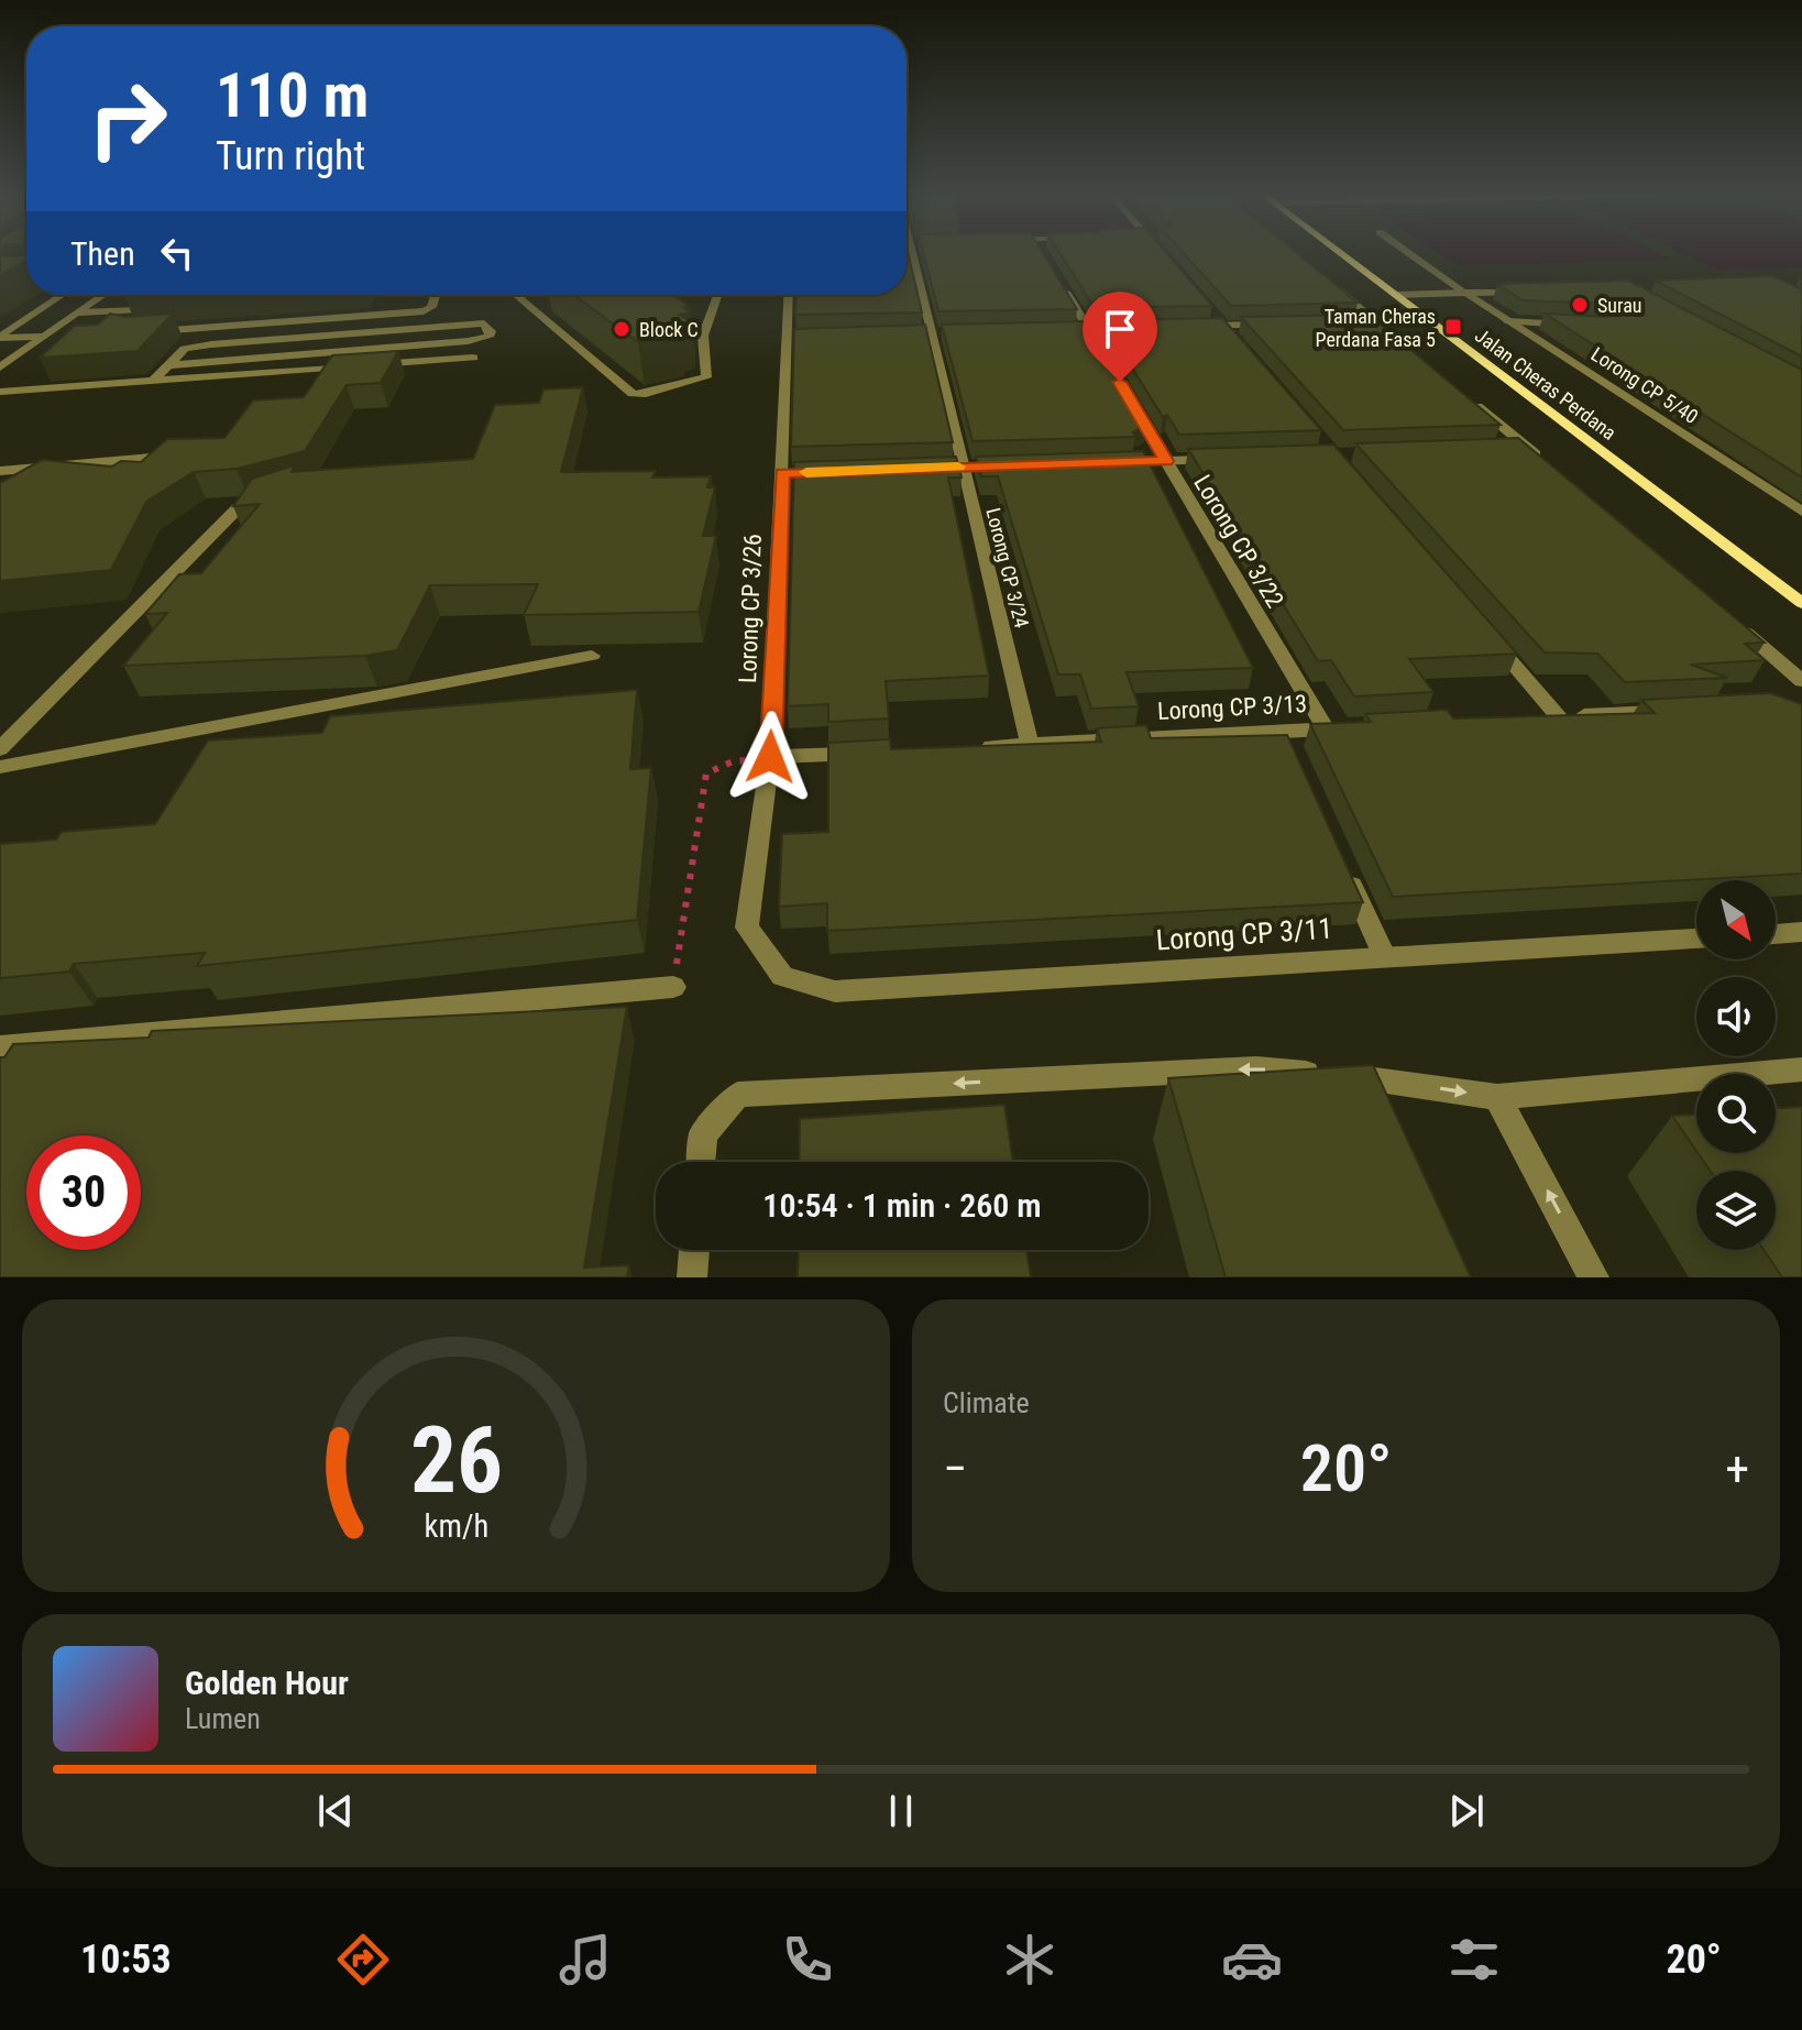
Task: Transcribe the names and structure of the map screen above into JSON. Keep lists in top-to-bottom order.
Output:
{
  "streets": {
    "street": [
      "Jalan Cheras Perdana",
      "Lorong CP 5/40",
      "Lorong CP 3/22",
      "Lorong CP 3/24",
      "Lorong CP 3/26",
      "Lorong CP 3/13",
      "Lorong CP 3/11"
    ]
  },
  "crossings": [
    ["Lorong CP 3/22", "Lorong CP 3/13"],
    ["Lorong CP 3/24", "Lorong CP 3/13"],
    ["Lorong CP 3/26", "Lorong CP 3/11"]
  ],
  "places": {
    "other": ["Surau", "Block C"],
    "transit": ["Taman Cheras Perdana Fasa 5"]
  },
  "north": "bottom right",
  "page": {
    "turn": ["110 m", "Turn right"],
    "then": "Then",
    "limit": "30",
    "trip": "10:54 · 1 min · 260 m",
    "tile": "Climate",
    "heat": ["−", "20°", "+"],
    "song": ["Golden Hour", "Lumen"],
    "tabs": ["10:53", "20°"],
    "gauge": ["26", "km/h"]
  }
}
